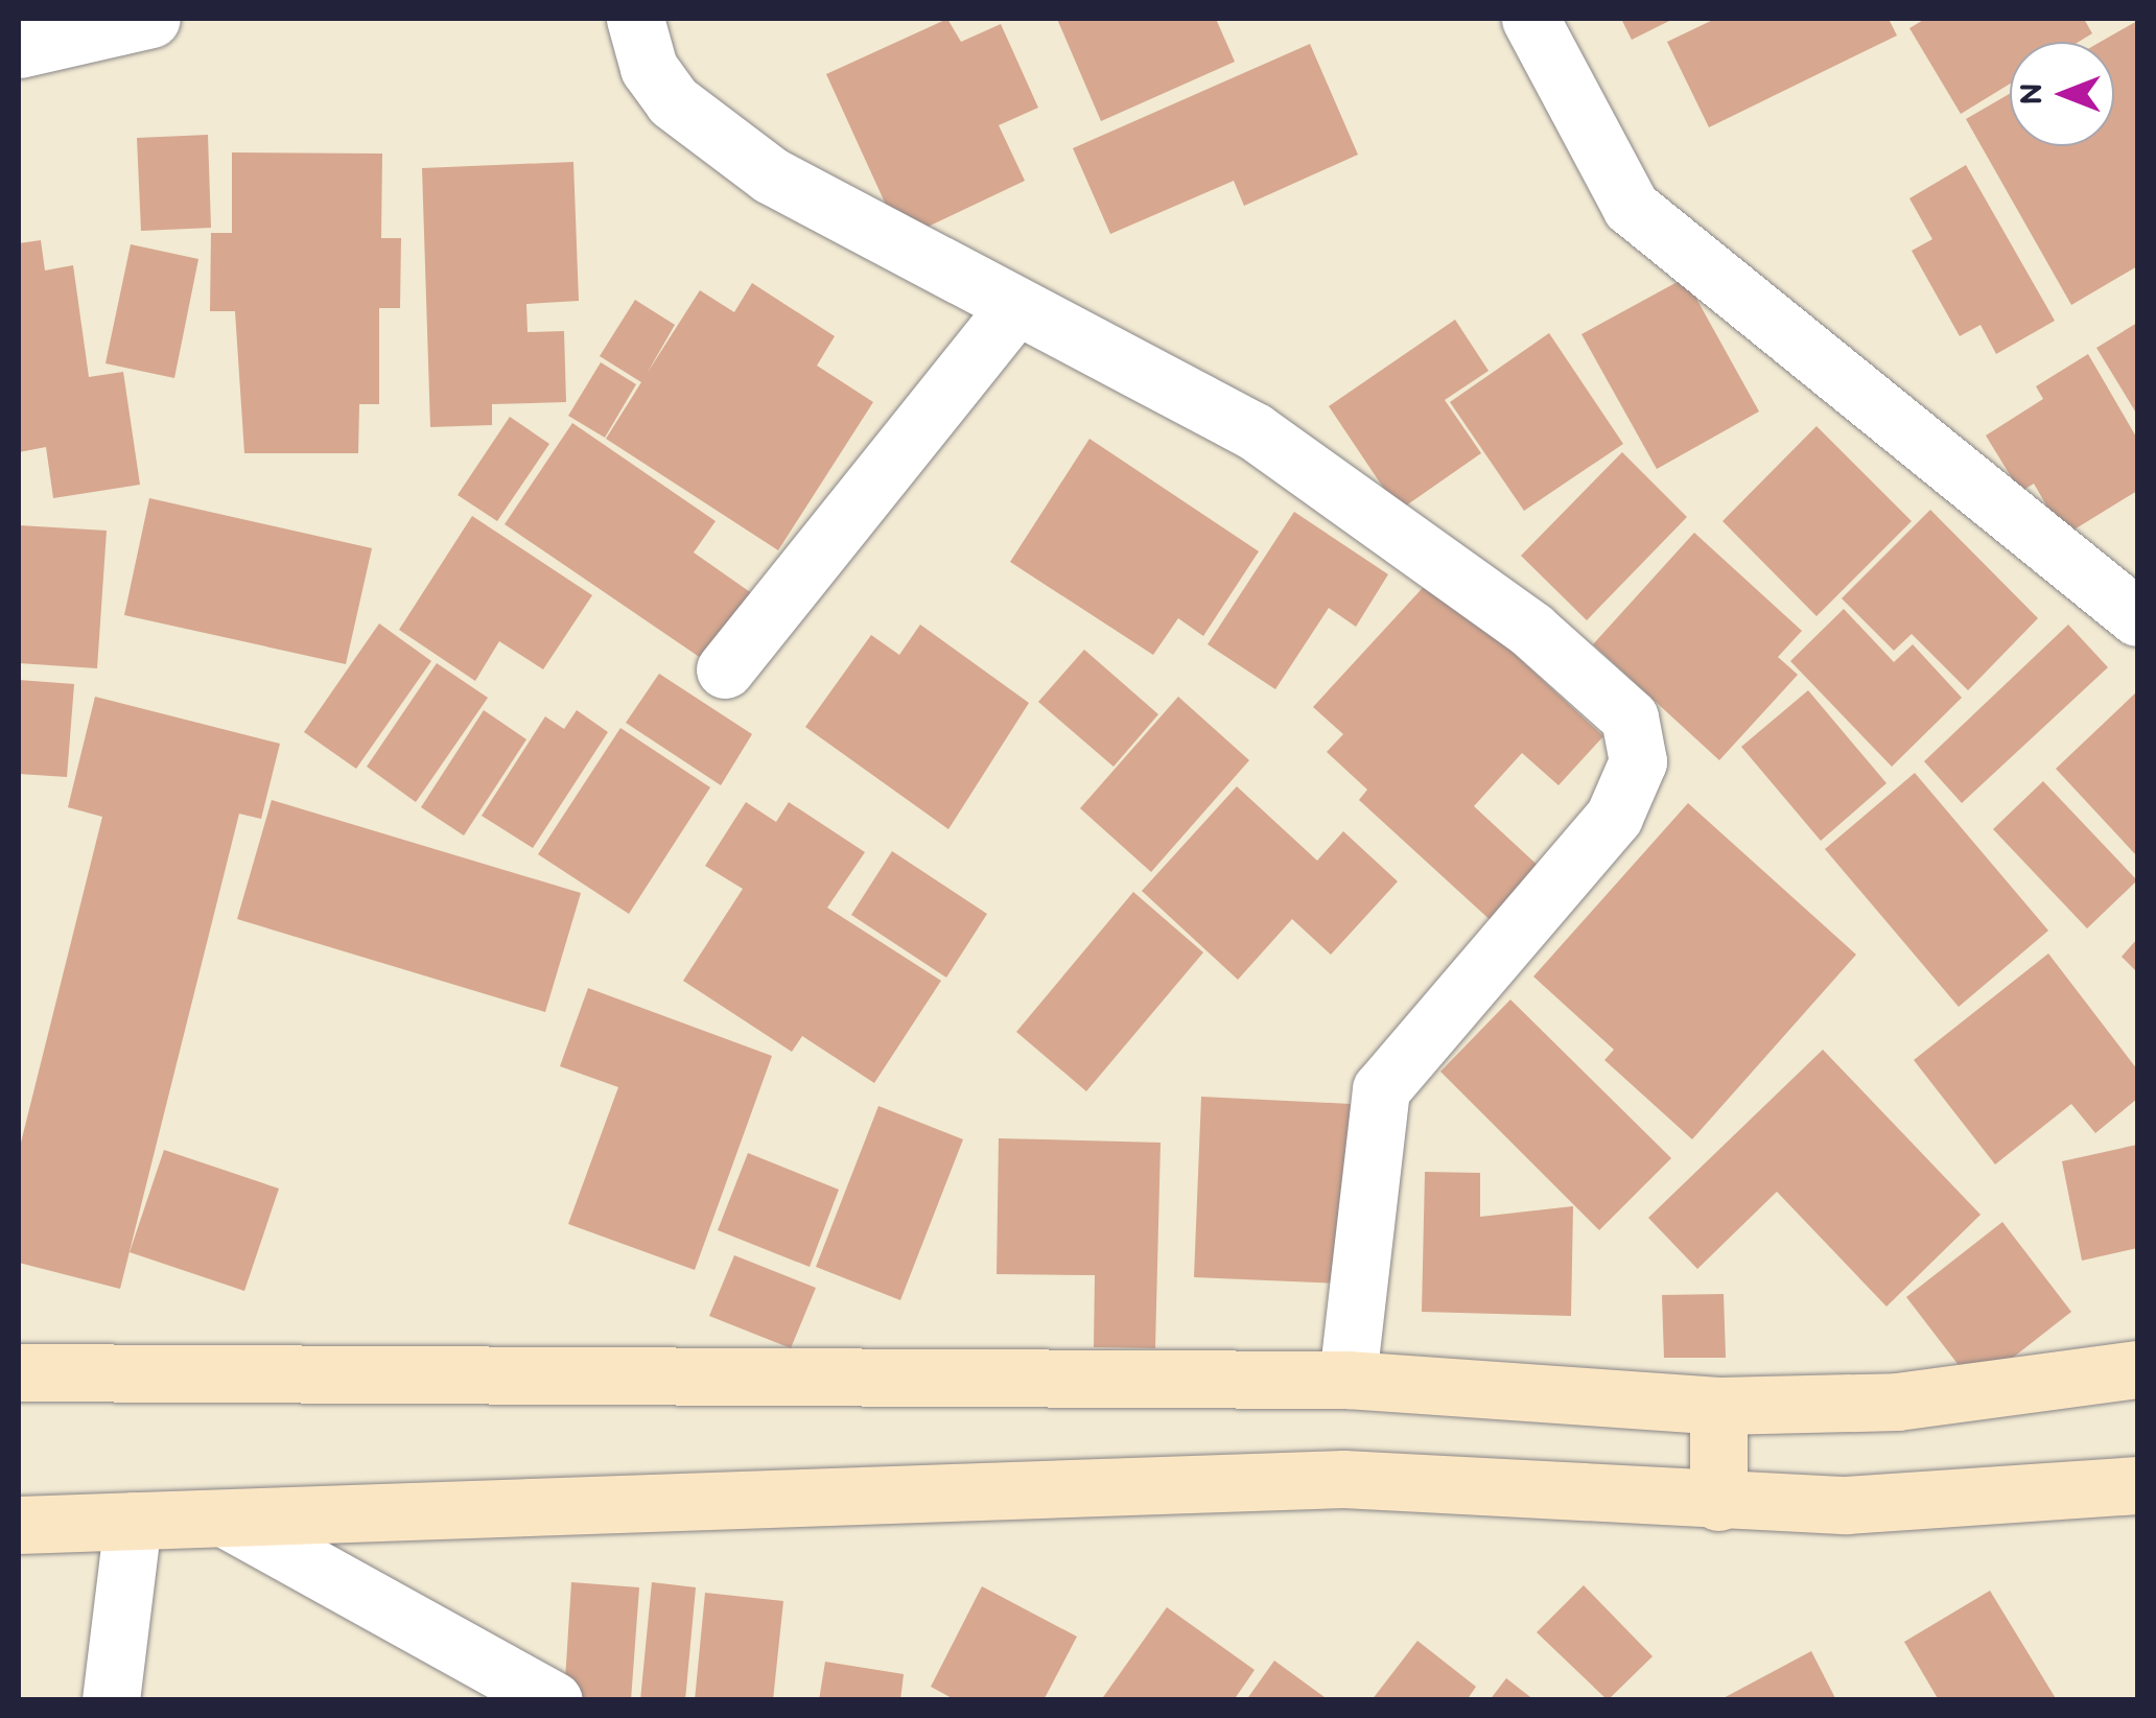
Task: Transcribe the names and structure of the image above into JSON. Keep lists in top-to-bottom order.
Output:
{
  "north": "left"
}
